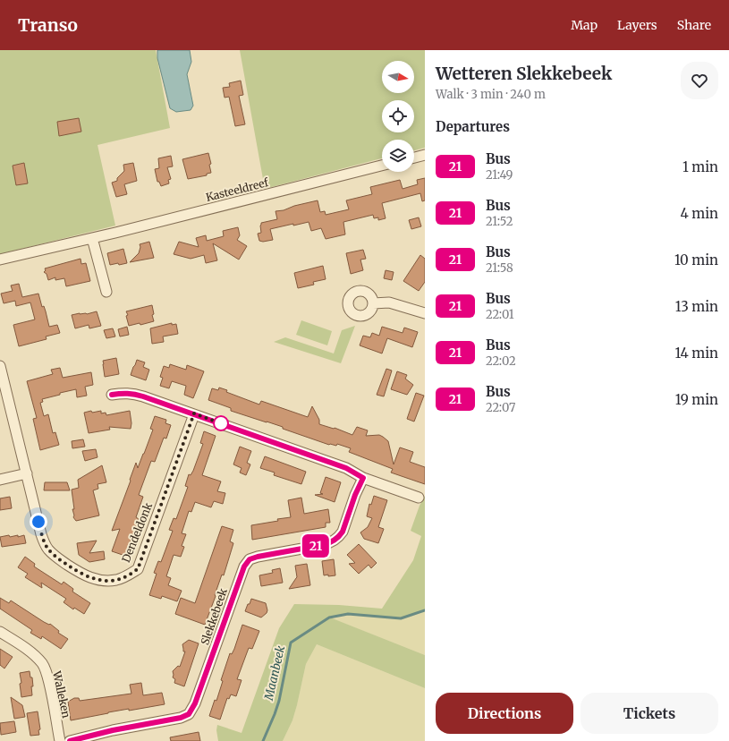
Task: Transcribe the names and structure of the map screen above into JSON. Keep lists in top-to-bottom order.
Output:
{
  "streets": {
    "street": [
      "Kasteeldreef",
      "Dendeldonk",
      "Slekkebeek",
      "Walleken"
    ]
  },
  "water": ["Maanbeek"],
  "lines": ["bus line 21"],
  "north": "right",
  "page": {
    "header": "Transo",
    "nav": ["Map", "Layers", "Share"],
    "on_map": "21",
    "heading": [
      ["Wetteren Slekkebeek", "Walk · 3 min · 240 m"],
      "Departures"
    ],
    "list": [
      {
        "mark": "21",
        "name": "Bus",
        "note": "21:49",
        "value": "1 min"
      },
      {
        "mark": "21",
        "name": "Bus",
        "note": "21:52",
        "value": "4 min"
      },
      {
        "mark": "21",
        "name": "Bus",
        "note": "21:58",
        "value": "10 min"
      },
      {
        "mark": "21",
        "name": "Bus",
        "note": "22:01",
        "value": "13 min"
      },
      {
        "mark": "21",
        "name": "Bus",
        "note": "22:02",
        "value": "14 min"
      },
      {
        "mark": "21",
        "name": "Bus",
        "note": "22:07",
        "value": "19 min"
      }
    ],
    "buttons": ["Directions", "Tickets"]
  }
}
